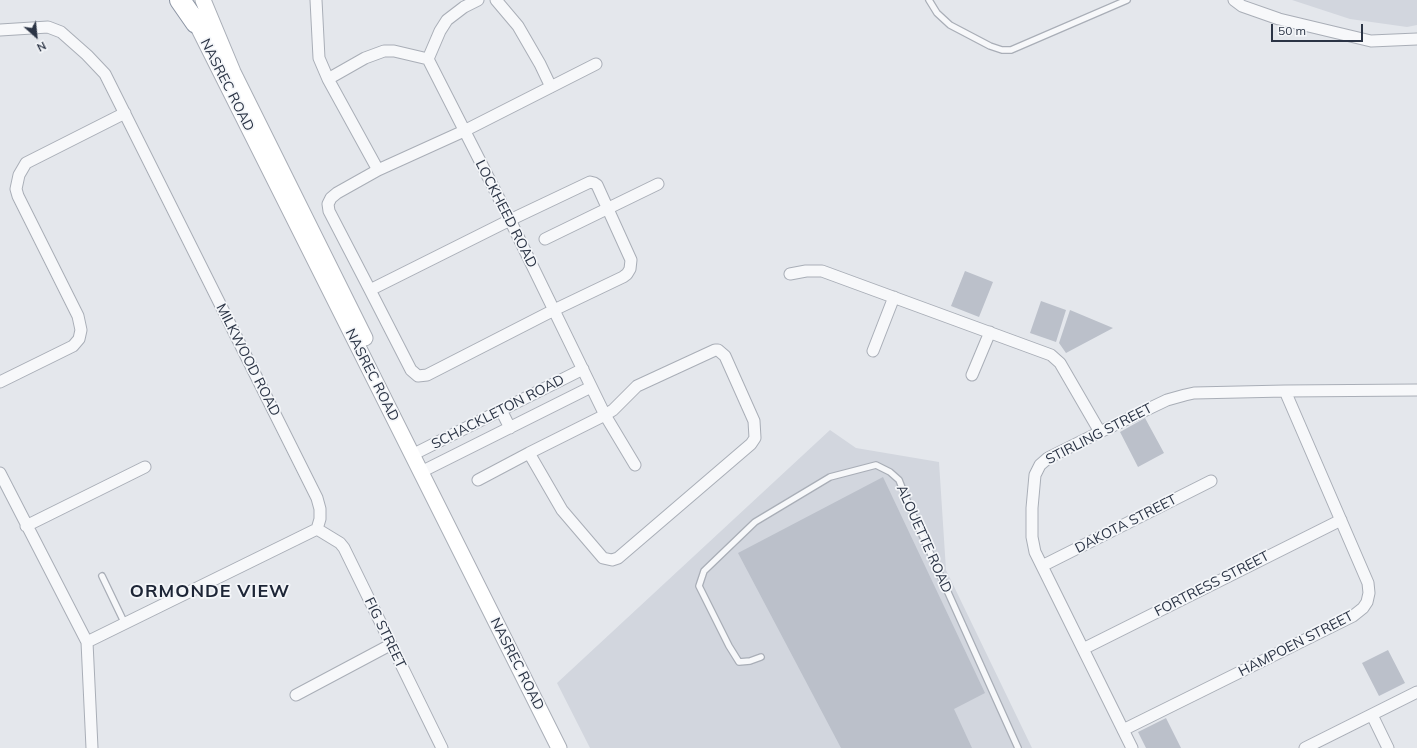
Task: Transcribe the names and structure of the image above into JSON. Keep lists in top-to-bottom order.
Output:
{
  "streets": {
    "main road": ["NASREC ROAD"],
    "street": [
      "LOCKHEED ROAD",
      "MILKWOOD ROAD",
      "SCHACKLETON ROAD",
      "STIRLING STREET",
      "DAKOTA STREET",
      "FORTRESS STREET",
      "FIG STREET",
      "HAMPOEN STREET"
    ],
    "lane": ["ALOUETTE ROAD"]
  },
  "crossings": [
    ["NASREC ROAD", "SCHACKLETON ROAD"],
    ["LOCKHEED ROAD", "SCHACKLETON ROAD"],
    ["MILKWOOD ROAD", "FIG STREET"],
    ["STIRLING STREET", "DAKOTA STREET"],
    ["STIRLING STREET", "FORTRESS STREET"],
    ["STIRLING STREET", "HAMPOEN STREET"],
    ["FORTRESS STREET", "HAMPOEN STREET"]
  ],
  "districts": ["ORMONDE VIEW"],
  "scale_bar": "50 m",
  "north": "bottom right"
}
